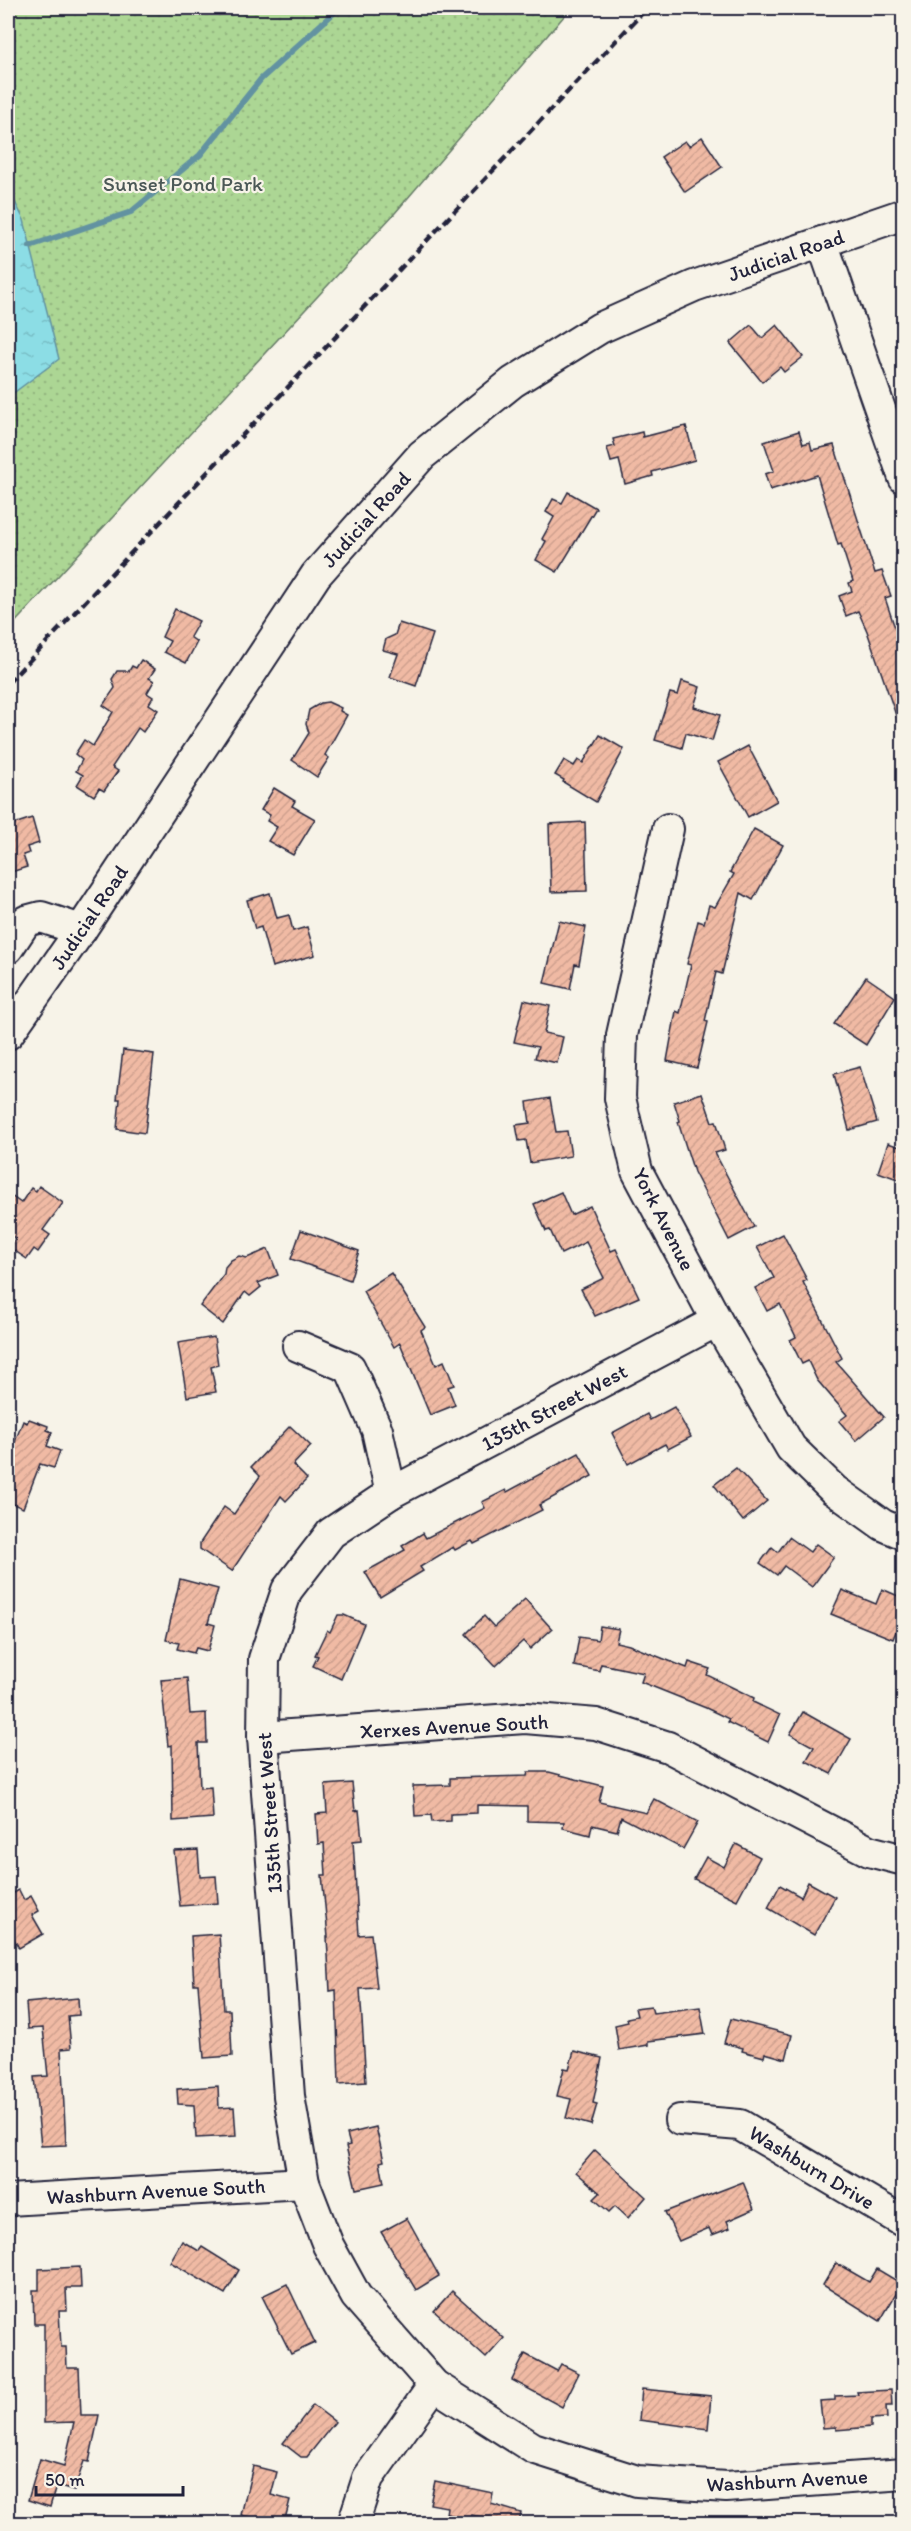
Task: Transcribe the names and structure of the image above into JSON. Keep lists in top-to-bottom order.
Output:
{
  "streets": {
    "street": [
      "Judicial Road",
      "York Avenue",
      "135th Street West",
      "Xerxes Avenue South",
      "Washburn Drive",
      "Washburn Avenue South",
      "Washburn Avenue"
    ]
  },
  "crossings": [
    ["York Avenue", "135th Street West"],
    ["135th Street West", "Xerxes Avenue South"],
    ["135th Street West", "Washburn Avenue South"],
    ["135th Street West", "Washburn Avenue"],
    ["Washburn Avenue South", "Washburn Avenue"]
  ],
  "parks": ["Sunset Pond Park"],
  "scale_bar": "50 m"
}
